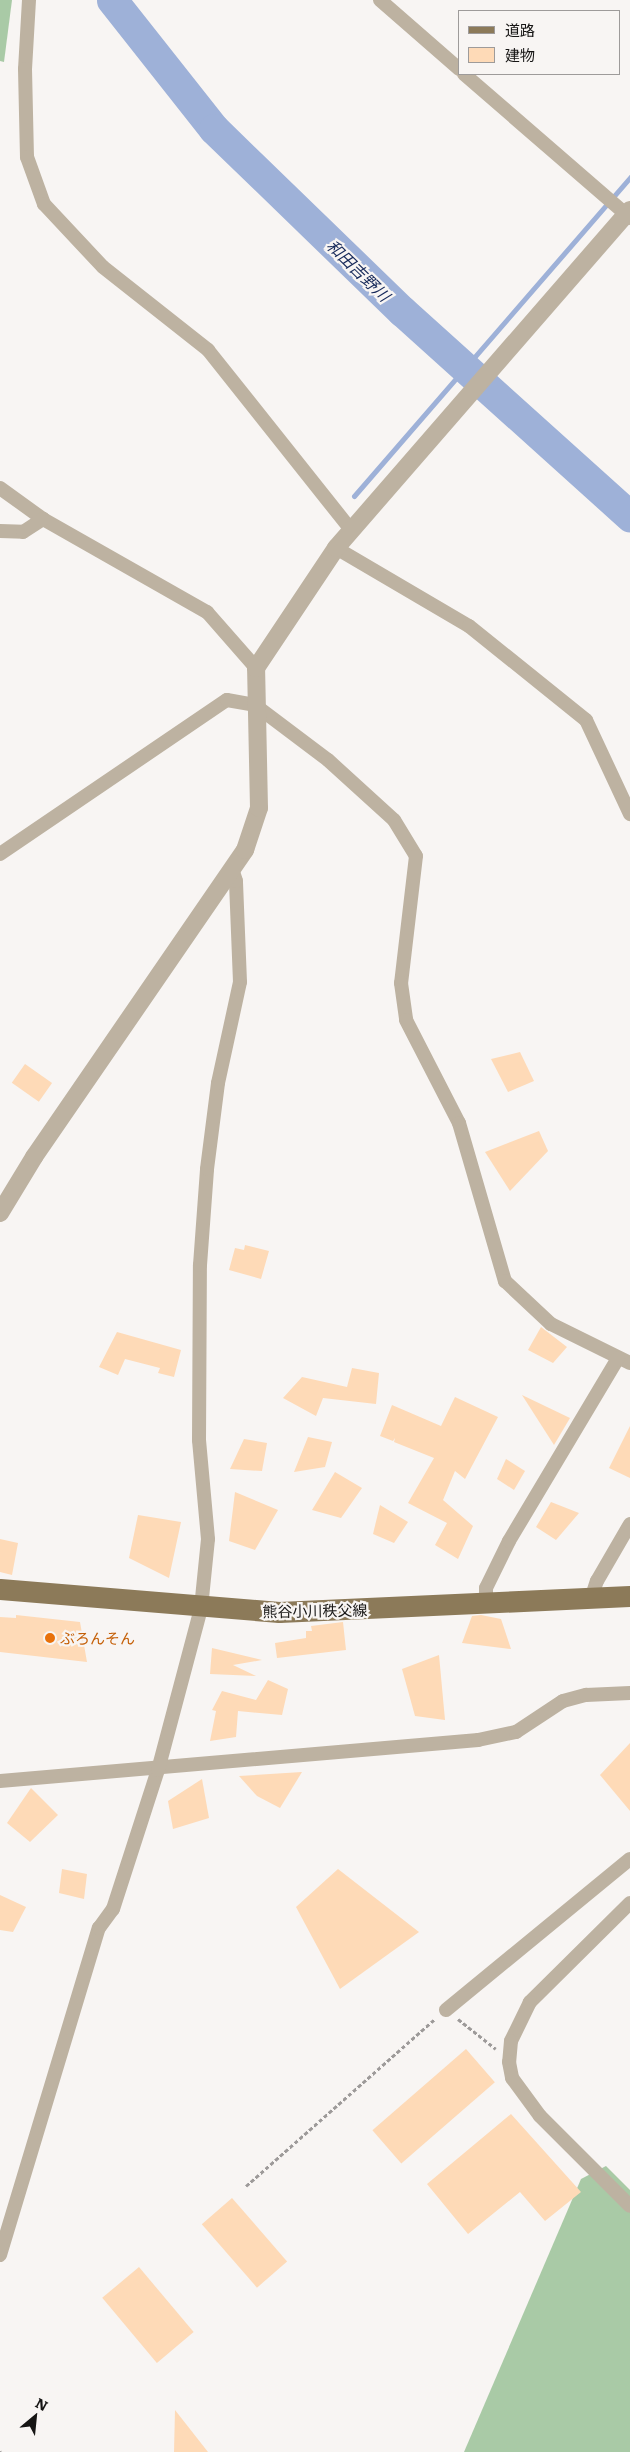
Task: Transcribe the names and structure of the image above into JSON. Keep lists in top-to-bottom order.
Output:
{
  "streets": {
    "main road": ["熊谷小川秩父線"]
  },
  "water": ["和田吉野川"],
  "places": ["ぶろんそん"],
  "legend": ["道路", "建物"],
  "north": "top right"
}
